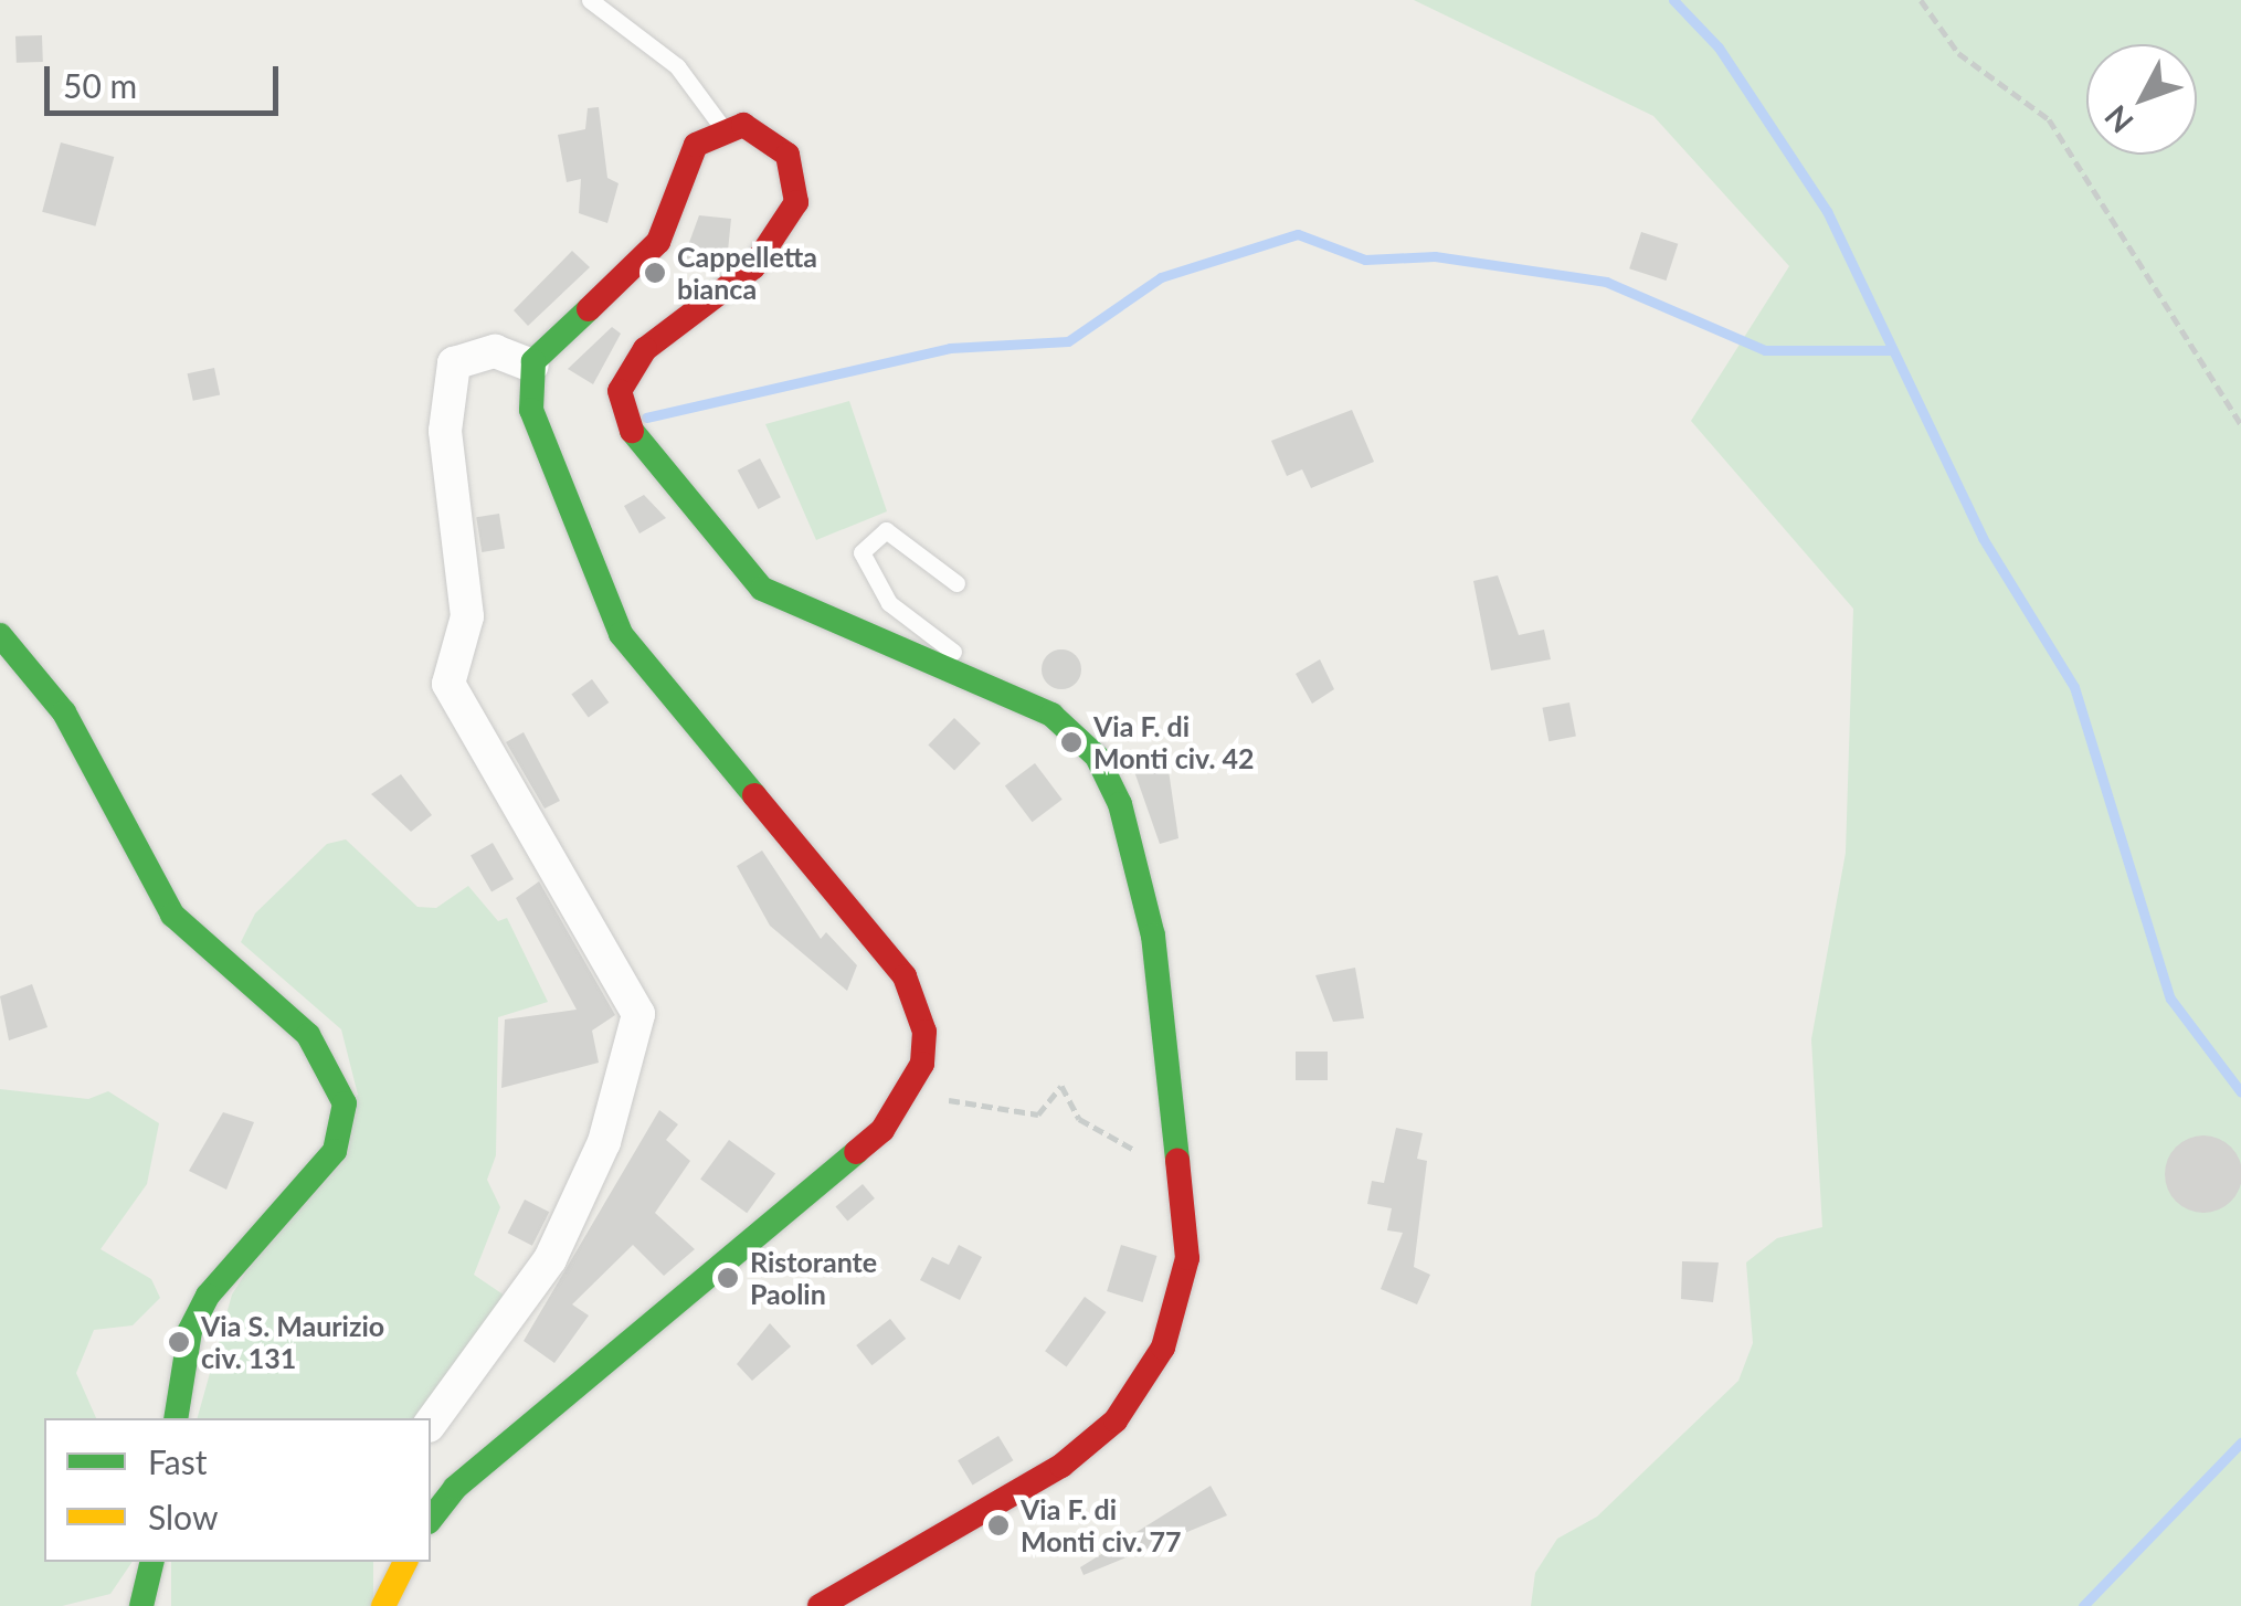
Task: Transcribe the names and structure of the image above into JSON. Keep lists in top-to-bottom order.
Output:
{
  "places": [
    "Cappelletta bianca",
    "Via F. di Monti civ. 42",
    "Ristorante Paolin",
    "Via S. Maurizio civ. 131",
    "Via F. di Monti civ. 77"
  ],
  "legend": ["Fast", "Slow"],
  "scale_bar": "50 m",
  "north": "bottom left"
}
